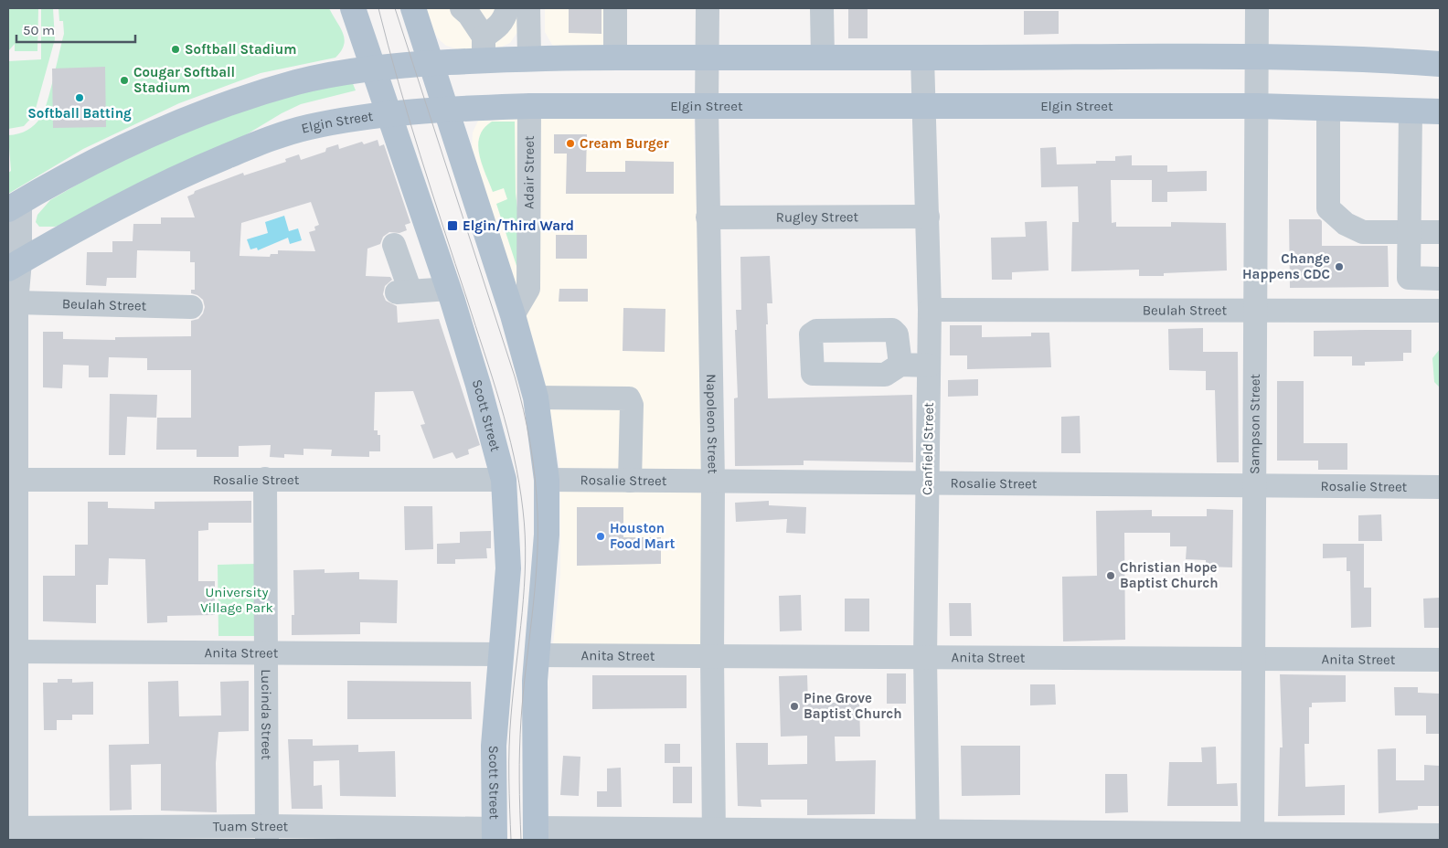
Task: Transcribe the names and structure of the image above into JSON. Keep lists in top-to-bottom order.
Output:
{
  "streets": {
    "main road": ["Elgin Street", "Scott Street"],
    "street": [
      "Adair Street",
      "Rugley Street",
      "Beulah Street",
      "Napoleon Street",
      "Sampson Street",
      "Canfield Street",
      "Rosalie Street",
      "Anita Street",
      "Lucinda Street",
      "Tuam Street"
    ]
  },
  "crossings": [
    ["Elgin Street", "Adair Street"],
    ["Elgin Street", "Scott Street"],
    ["Elgin Street", "Napoleon Street"],
    ["Elgin Street", "Sampson Street"],
    ["Elgin Street", "Canfield Street"],
    ["Rugley Street", "Napoleon Street"],
    ["Rugley Street", "Canfield Street"],
    ["Beulah Street", "Sampson Street"],
    ["Beulah Street", "Canfield Street"],
    ["Scott Street", "Rosalie Street"],
    ["Scott Street", "Anita Street"],
    ["Scott Street", "Tuam Street"],
    ["Napoleon Street", "Rosalie Street"],
    ["Napoleon Street", "Anita Street"],
    ["Sampson Street", "Rosalie Street"],
    ["Sampson Street", "Anita Street"],
    ["Canfield Street", "Rosalie Street"],
    ["Canfield Street", "Anita Street"],
    ["Rosalie Street", "Lucinda Street"],
    ["Anita Street", "Lucinda Street"],
    ["Lucinda Street", "Tuam Street"]
  ],
  "parks": ["University Village Park"],
  "places": {
    "other": [
      "Softball Stadium",
      "Cougar Softball Stadium",
      "Softball Batting",
      "Cream Burger",
      "Change Happens CDC",
      "Houston Food Mart",
      "Christian Hope Baptist Church",
      "Pine Grove Baptist Church"
    ],
    "transit": ["Elgin/Third Ward"]
  },
  "scale_bar": "50 m"
}
